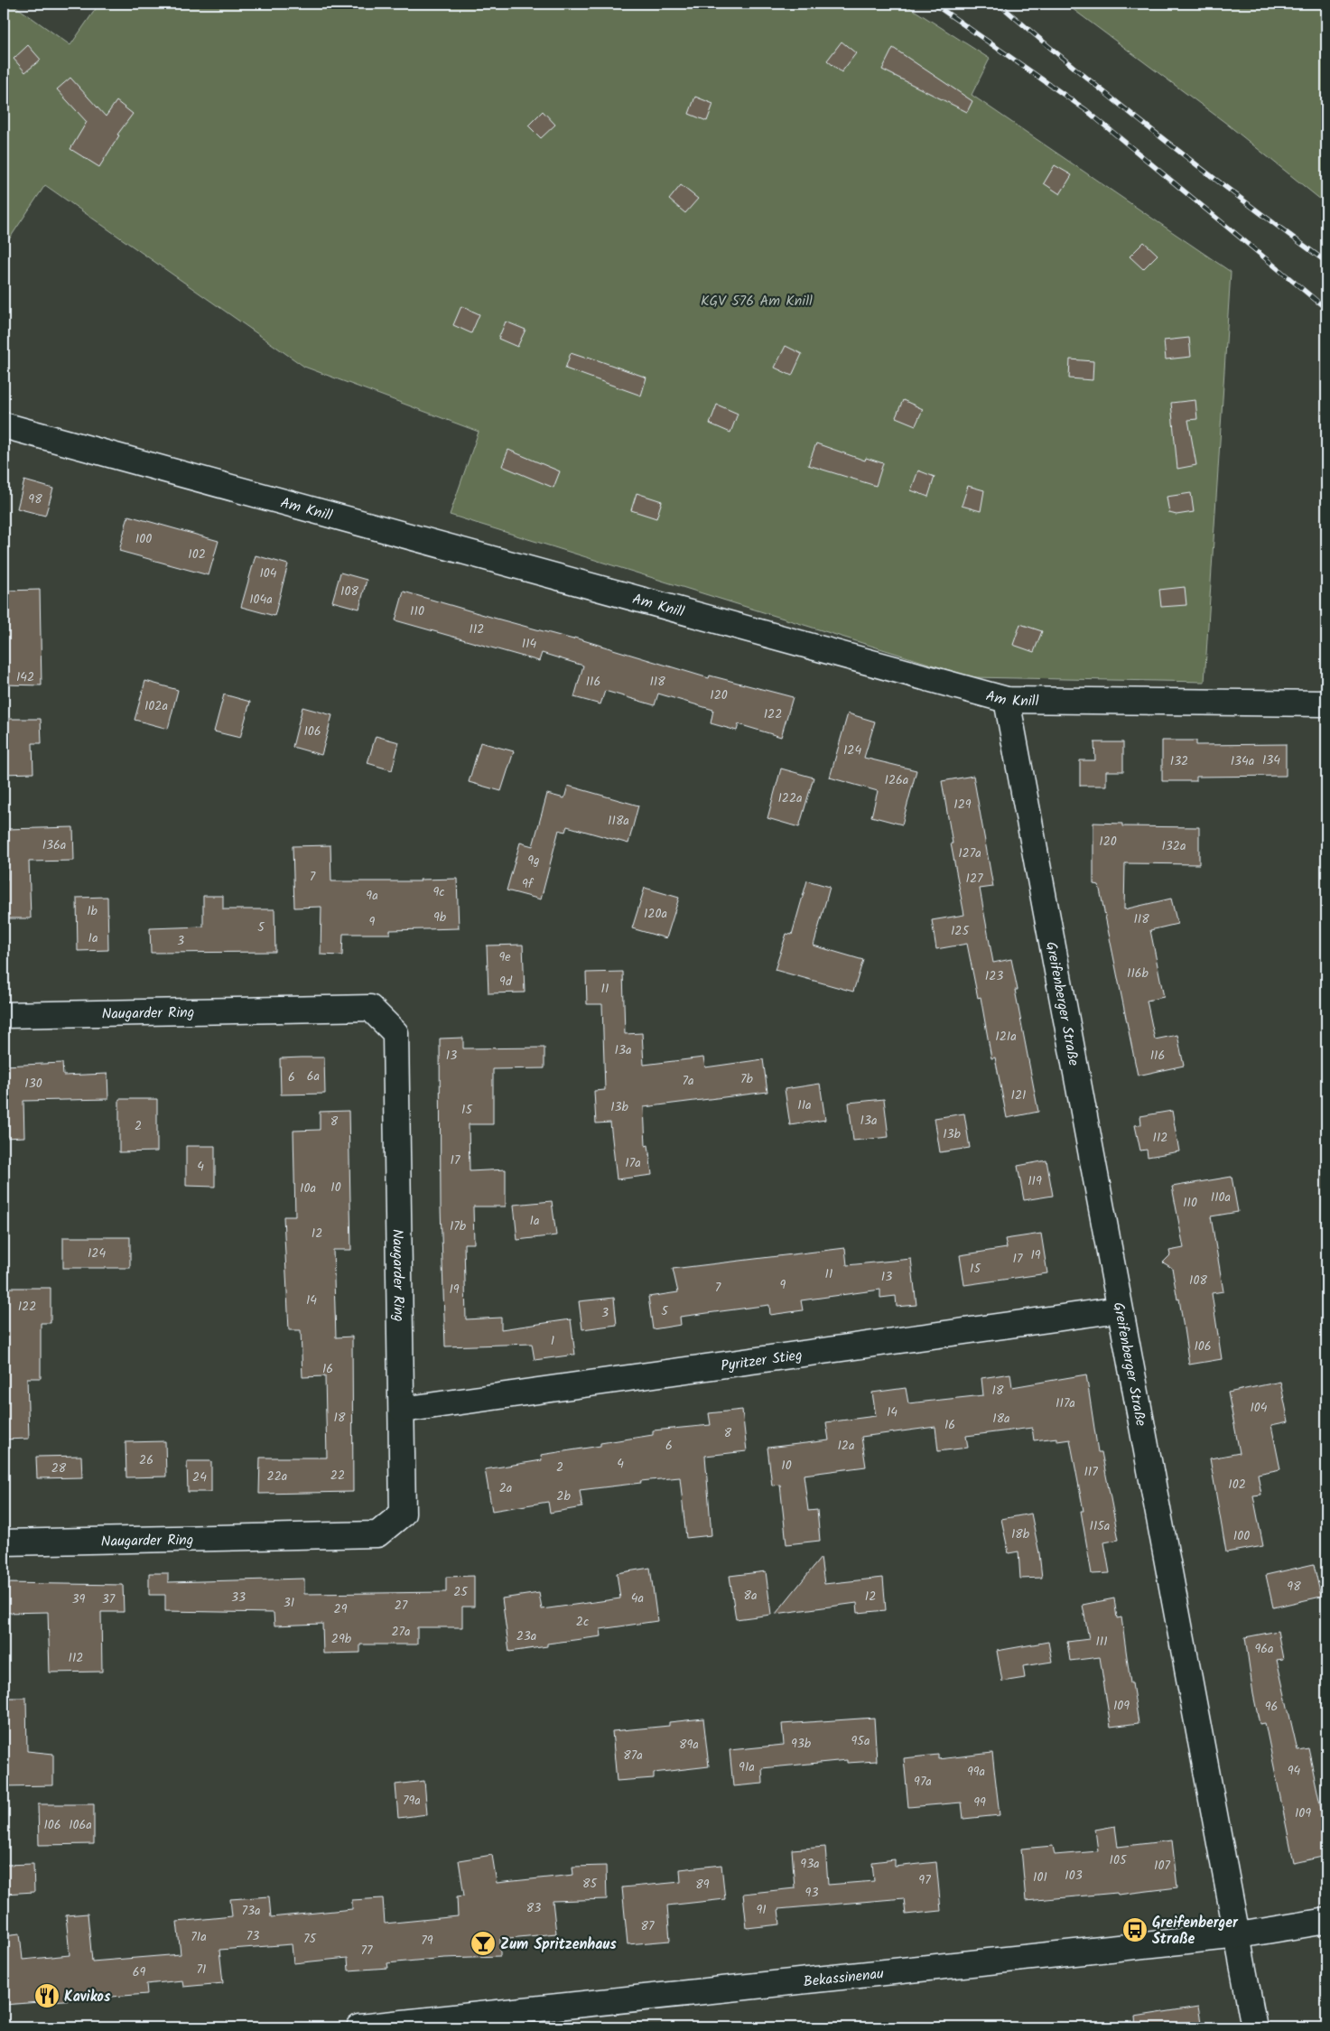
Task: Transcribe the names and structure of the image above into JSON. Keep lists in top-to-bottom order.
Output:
{
  "streets": {
    "street": [
      "Am Knill",
      "Greifenberger Straße",
      "Naugarder Ring",
      "Pyritzer Stieg",
      "Bekassinenau"
    ]
  },
  "crossings": [
    ["Am Knill", "Greifenberger Straße"],
    ["Greifenberger Straße", "Pyritzer Stieg"],
    ["Greifenberger Straße", "Bekassinenau"],
    ["Naugarder Ring", "Pyritzer Stieg"]
  ],
  "parks": ["KGV 576 Am Knill"],
  "places": {
    "bus stop": ["Greifenberger Straße"],
    "bar": ["Zum Spritzenhaus"],
    "restaurant": ["Kavikos"]
  },
  "house_numbers": [
    "98",
    "100",
    "102",
    "104",
    "108",
    "104a",
    "110",
    "112",
    "114",
    "142",
    "116",
    "118",
    "120",
    "102a",
    "122",
    "106",
    "124",
    "134",
    "132",
    "134a",
    "126a",
    "122a",
    "129",
    "118a",
    "120",
    "136a",
    "132a",
    "127a",
    "9g",
    "7",
    "127",
    "9f",
    "9c",
    "9a",
    "1b",
    "120a",
    "9b",
    "118",
    "9",
    "5",
    "125",
    "1a",
    "3",
    "9e",
    "116b",
    "123",
    "9d",
    "11",
    "121a",
    "13a",
    "13",
    "116",
    "6a",
    "6",
    "7b",
    "7a",
    "130",
    "121",
    "11a",
    "13b",
    "15",
    "13a",
    "8",
    "2",
    "13b",
    "112",
    "17",
    "17a",
    "4",
    "119",
    "10",
    "10a",
    "110a",
    "110",
    "1a",
    "17b",
    "12",
    "124",
    "19",
    "17",
    "15",
    "11",
    "13",
    "108",
    "9",
    "7",
    "19",
    "14",
    "122",
    "5",
    "3",
    "1",
    "106",
    "16",
    "18",
    "117a",
    "104",
    "14",
    "18",
    "18a",
    "16",
    "8",
    "6",
    "12a",
    "26",
    "4",
    "10",
    "2",
    "28",
    "117",
    "22",
    "22a",
    "24",
    "102",
    "2a",
    "2b",
    "115a",
    "18b",
    "100",
    "98",
    "25",
    "8a",
    "12",
    "33",
    "4a",
    "39",
    "37",
    "31",
    "27",
    "29",
    "2c",
    "27a",
    "23a",
    "29b",
    "111",
    "96a",
    "112",
    "109",
    "96",
    "95a",
    "93b",
    "89a",
    "87a",
    "91a",
    "94",
    "99a",
    "97a",
    "79a",
    "99",
    "109",
    "106",
    "106a",
    "105",
    "93a",
    "107",
    "103",
    "101",
    "97",
    "85",
    "89",
    "93",
    "83",
    "91",
    "73a",
    "87",
    "73",
    "71a",
    "75",
    "79",
    "77",
    "71",
    "69"
  ]
}
